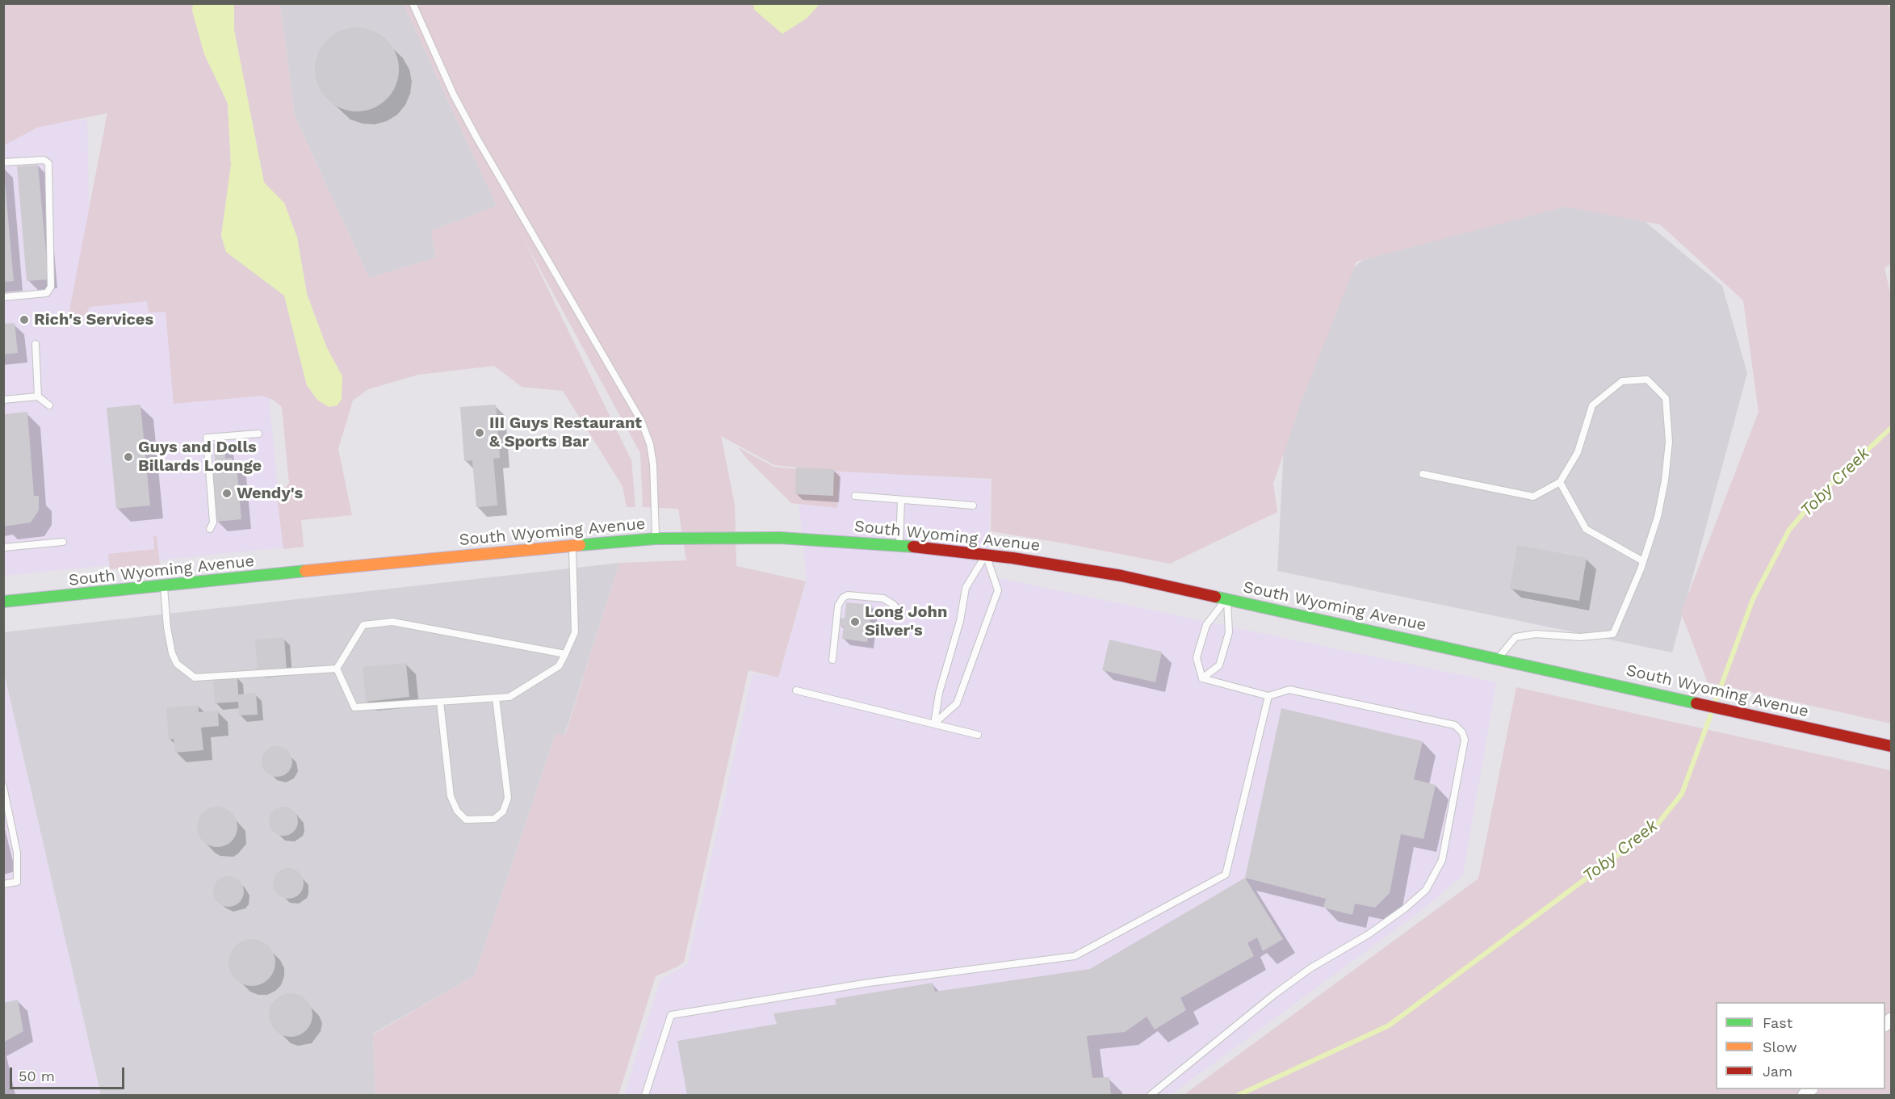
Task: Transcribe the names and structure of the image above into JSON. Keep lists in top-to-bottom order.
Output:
{
  "streets": {
    "main road": ["South Wyoming Avenue"]
  },
  "water": ["Toby Creek"],
  "places": [
    "Rich's Services",
    "III Guys Restaurant & Sports Bar",
    "Guys and Dolls Billards Lounge",
    "Wendy's",
    "Long John Silver's"
  ],
  "legend": ["Fast", "Slow", "Jam"],
  "scale_bar": "50 m"
}
